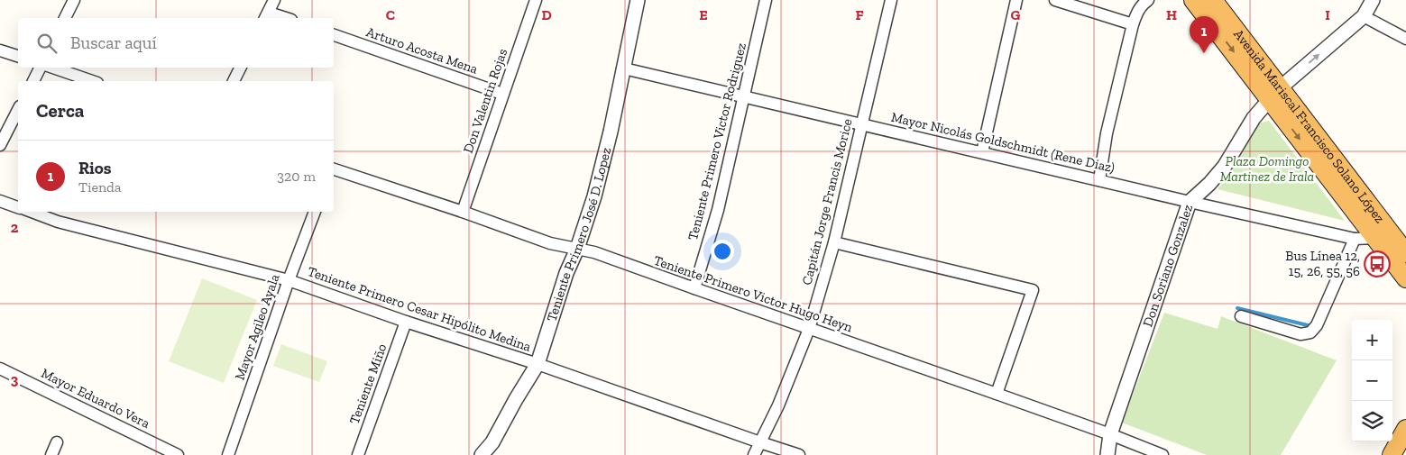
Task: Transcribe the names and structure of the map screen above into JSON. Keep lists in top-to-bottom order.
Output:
{
  "streets": {
    "highway": ["Avenida Mariscal Francisco Solano López"],
    "street": [
      "Arturo Acosta Mena",
      "Don Valentin Rojas",
      "Teniente Primero Victor Rodriguez",
      "Mayor Nicolás Goldschmidt (Rene Diaz)",
      "Capitán Jorge Francis Morice",
      "Teniente Primero José D. Lopez",
      "Don Soriano Gonzalez",
      "Teniente Primero Victor Hugo Heyn",
      "Teniente Primero Cesar Hipólito Medina",
      "Mayor Agileo Ayala",
      "Teniente Miño",
      "Mayor Eduardo Vera"
    ]
  },
  "crossings": [
    ["Arturo Acosta Mena", "Don Valentin Rojas"],
    ["Don Valentin Rojas", "Teniente Primero Victor Hugo Heyn"],
    ["Avenida Mariscal Francisco Solano López", "Mayor Nicolás Goldschmidt (Rene Diaz)"],
    ["Avenida Mariscal Francisco Solano López", "Don Soriano Gonzalez"],
    ["Teniente Primero Victor Rodriguez", "Mayor Nicolás Goldschmidt (Rene Diaz)"],
    ["Teniente Primero Victor Rodriguez", "Teniente Primero Victor Hugo Heyn"],
    ["Mayor Nicolás Goldschmidt (Rene Diaz)", "Capitán Jorge Francis Morice"],
    ["Mayor Nicolás Goldschmidt (Rene Diaz)", "Teniente Primero José D. Lopez"],
    ["Mayor Nicolás Goldschmidt (Rene Diaz)", "Don Soriano Gonzalez"],
    ["Capitán Jorge Francis Morice", "Teniente Primero Victor Hugo Heyn"],
    ["Capitán Jorge Francis Morice", "Teniente Primero Cesar Hipólito Medina"],
    ["Teniente Primero José D. Lopez", "Teniente Primero Victor Hugo Heyn"],
    ["Teniente Primero José D. Lopez", "Teniente Primero Cesar Hipólito Medina"],
    ["Don Soriano Gonzalez", "Teniente Primero Victor Hugo Heyn"],
    ["Teniente Primero Cesar Hipólito Medina", "Mayor Agileo Ayala"],
    ["Teniente Primero Cesar Hipólito Medina", "Teniente Miño"]
  ],
  "parks": ["Plaza Domingo Martinez de Irala"],
  "places": {
    "bus stop": ["Bus Línea 12, 15, 26, 55, 56"]
  },
  "page": {
    "pins": "1",
    "search": "Buscar aquí",
    "heading": "Cerca",
    "list": [
      {
        "mark": "1",
        "name": "Rios",
        "note": "Tienda",
        "value": "320 m"
      }
    ],
    "map_buttons": ["+", "−"]
  },
  "grid": {
    "columns": [
      "C",
      "D",
      "E",
      "F",
      "G",
      "H",
      "I"
    ],
    "rows": ["2", "3"]
  }
}
